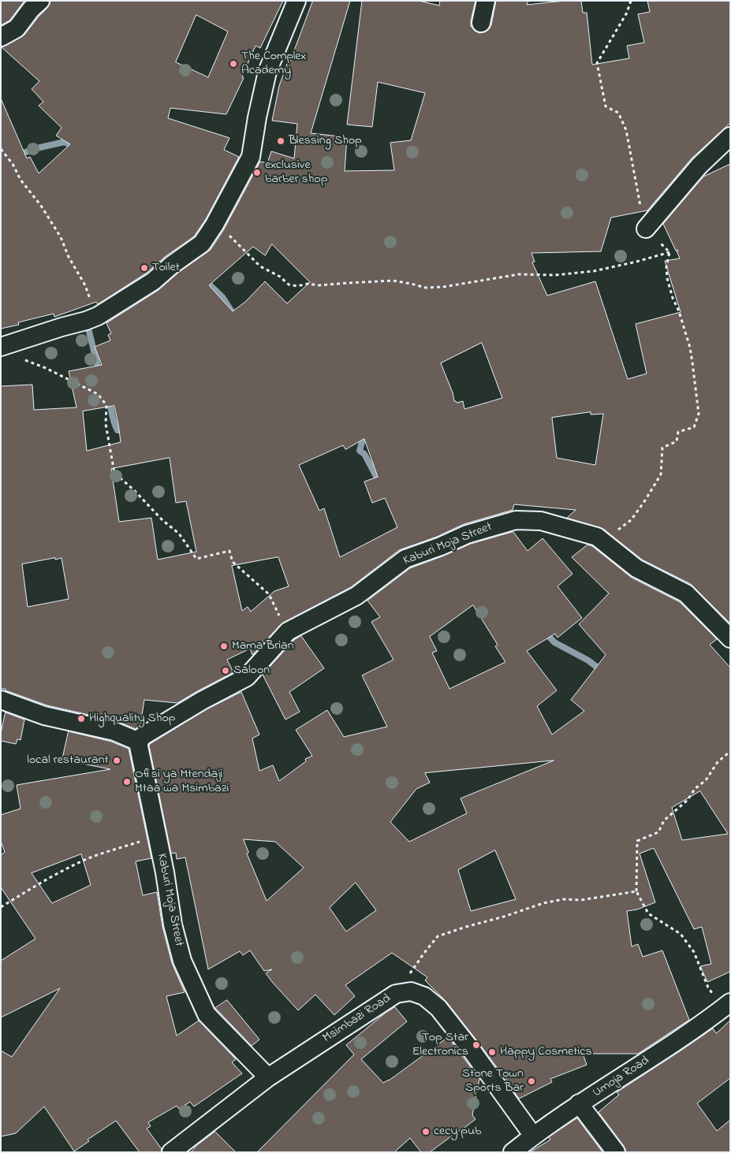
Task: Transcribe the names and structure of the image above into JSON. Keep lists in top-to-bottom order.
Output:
{
  "streets": {
    "street": ["Kaburi Moja Street", "Msimbazi Road", "Umoja Road"]
  },
  "crossings": [
    ["Kaburi Moja Street", "Msimbazi Road"]
  ],
  "places": [
    "The Complex Academy",
    "Blessing Shop",
    "exclusive barber shop",
    "Toilet",
    "Mama Brian",
    "Saloon",
    "Highquality Shop",
    "local restaurant",
    "Ofisi ya Mtendaji Mtaa wa Msimbazi",
    "Top Star Electronics",
    "Happy Cosmetics",
    "Stone Town Sports Bar",
    "cecy pub"
  ]
}
